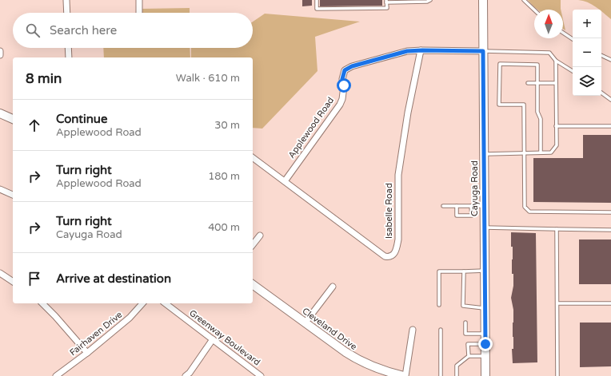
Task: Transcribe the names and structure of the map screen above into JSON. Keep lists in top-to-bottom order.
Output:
{
  "streets": {
    "main road": ["Cayuga Road", "Cleveland Drive"],
    "street": [
      "Applewood Road",
      "Isabelle Road",
      "Fairhaven Drive",
      "Greenway Boulevard"
    ]
  },
  "crossings": [
    ["Applewood Road", "Cayuga Road"],
    ["Applewood Road", "Isabelle Road"]
  ],
  "north": "top",
  "page": {
    "map_buttons": ["+", "−"],
    "search": "Search here",
    "heading": ["8 min", "Walk · 610 m"],
    "list": [
      ["Continue", "Applewood Road", "30 m"],
      ["Turn right", "Applewood Road", "180 m"],
      ["Turn right", "Cayuga Road", "400 m"],
      "Arrive at destination"
    ]
  }
}
